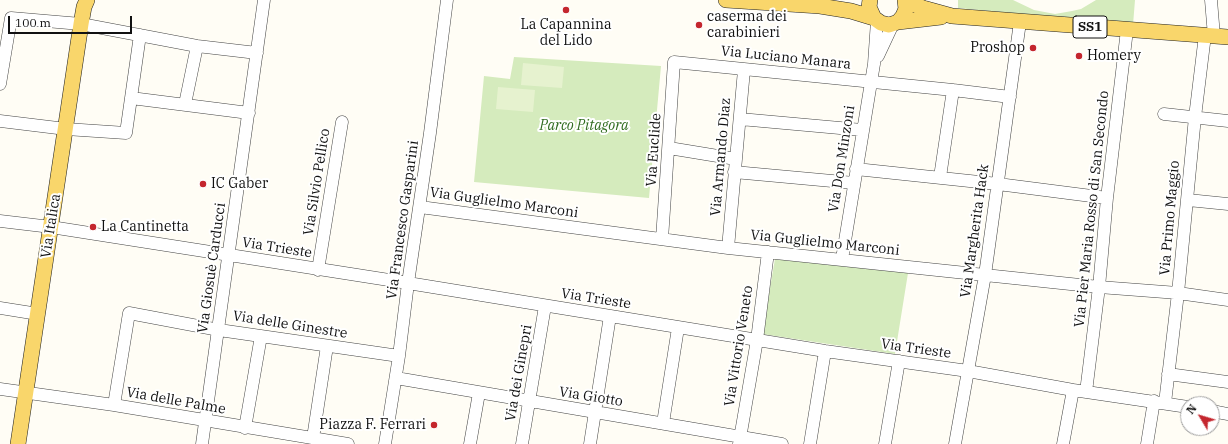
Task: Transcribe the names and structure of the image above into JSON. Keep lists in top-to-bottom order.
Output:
{
  "streets": {
    "main road": ["SS1", "Via Italica"],
    "street": [
      "Via Luciano Manara",
      "Via Euclide",
      "Via Armando Diaz",
      "Via Don Minzoni",
      "Via Silvio Pellico",
      "Via Guglielmo Marconi",
      "Via Pier Maria Rosso di San Secondo",
      "Via Primo Maggio",
      "Via Francesco Gasparini",
      "Via Margherita Hack",
      "Via Trieste",
      "Via Giosuè Carducci",
      "Via delle Ginestre",
      "Via Vittorio Veneto",
      "Via dei Ginepri",
      "Via Giotto",
      "Via delle Palme"
    ]
  },
  "crossings": [
    ["SS1", "Via Don Minzoni"],
    ["SS1", "Via Pier Maria Rosso di San Secondo"],
    ["SS1", "Via Primo Maggio"],
    ["SS1", "Via Margherita Hack"],
    ["Via Luciano Manara", "Via Euclide"],
    ["Via Luciano Manara", "Via Armando Diaz"],
    ["Via Luciano Manara", "Via Don Minzoni"],
    ["Via Luciano Manara", "Via Margherita Hack"],
    ["Via Euclide", "Via Guglielmo Marconi"],
    ["Via Armando Diaz", "Via Guglielmo Marconi"],
    ["Via Don Minzoni", "Via Guglielmo Marconi"],
    ["Via Silvio Pellico", "Via Trieste"],
    ["Via Guglielmo Marconi", "Via Pier Maria Rosso di San Secondo"],
    ["Via Guglielmo Marconi", "Via Primo Maggio"],
    ["Via Guglielmo Marconi", "Via Francesco Gasparini"],
    ["Via Guglielmo Marconi", "Via Margherita Hack"],
    ["Via Guglielmo Marconi", "Via Vittorio Veneto"],
    ["Via Pier Maria Rosso di San Secondo", "Via Trieste"],
    ["Via Primo Maggio", "Via Trieste"],
    ["Via Francesco Gasparini", "Via Trieste"],
    ["Via Francesco Gasparini", "Via delle Ginestre"],
    ["Via Francesco Gasparini", "Via Giotto"],
    ["Via Italica", "Via Trieste"],
    ["Via Italica", "Via delle Palme"],
    ["Via Margherita Hack", "Via Trieste"],
    ["Via Trieste", "Via Giosuè Carducci"],
    ["Via Trieste", "Via Vittorio Veneto"],
    ["Via Trieste", "Via dei Ginepri"],
    ["Via Giosuè Carducci", "Via delle Ginestre"],
    ["Via Giosuè Carducci", "Via delle Palme"],
    ["Via delle Ginestre", "Via delle Palme"],
    ["Via Vittorio Veneto", "Via Giotto"],
    ["Via dei Ginepri", "Via Giotto"]
  ],
  "parks": ["Parco Pitagora"],
  "places": [
    "La Capannina del Lido",
    "caserma dei carabinieri",
    "Proshop",
    "Homery",
    "IC Gaber",
    "La Cantinetta",
    "Piazza F. Ferrari"
  ],
  "scale_bar": "100 m",
  "north": "top left"
}
